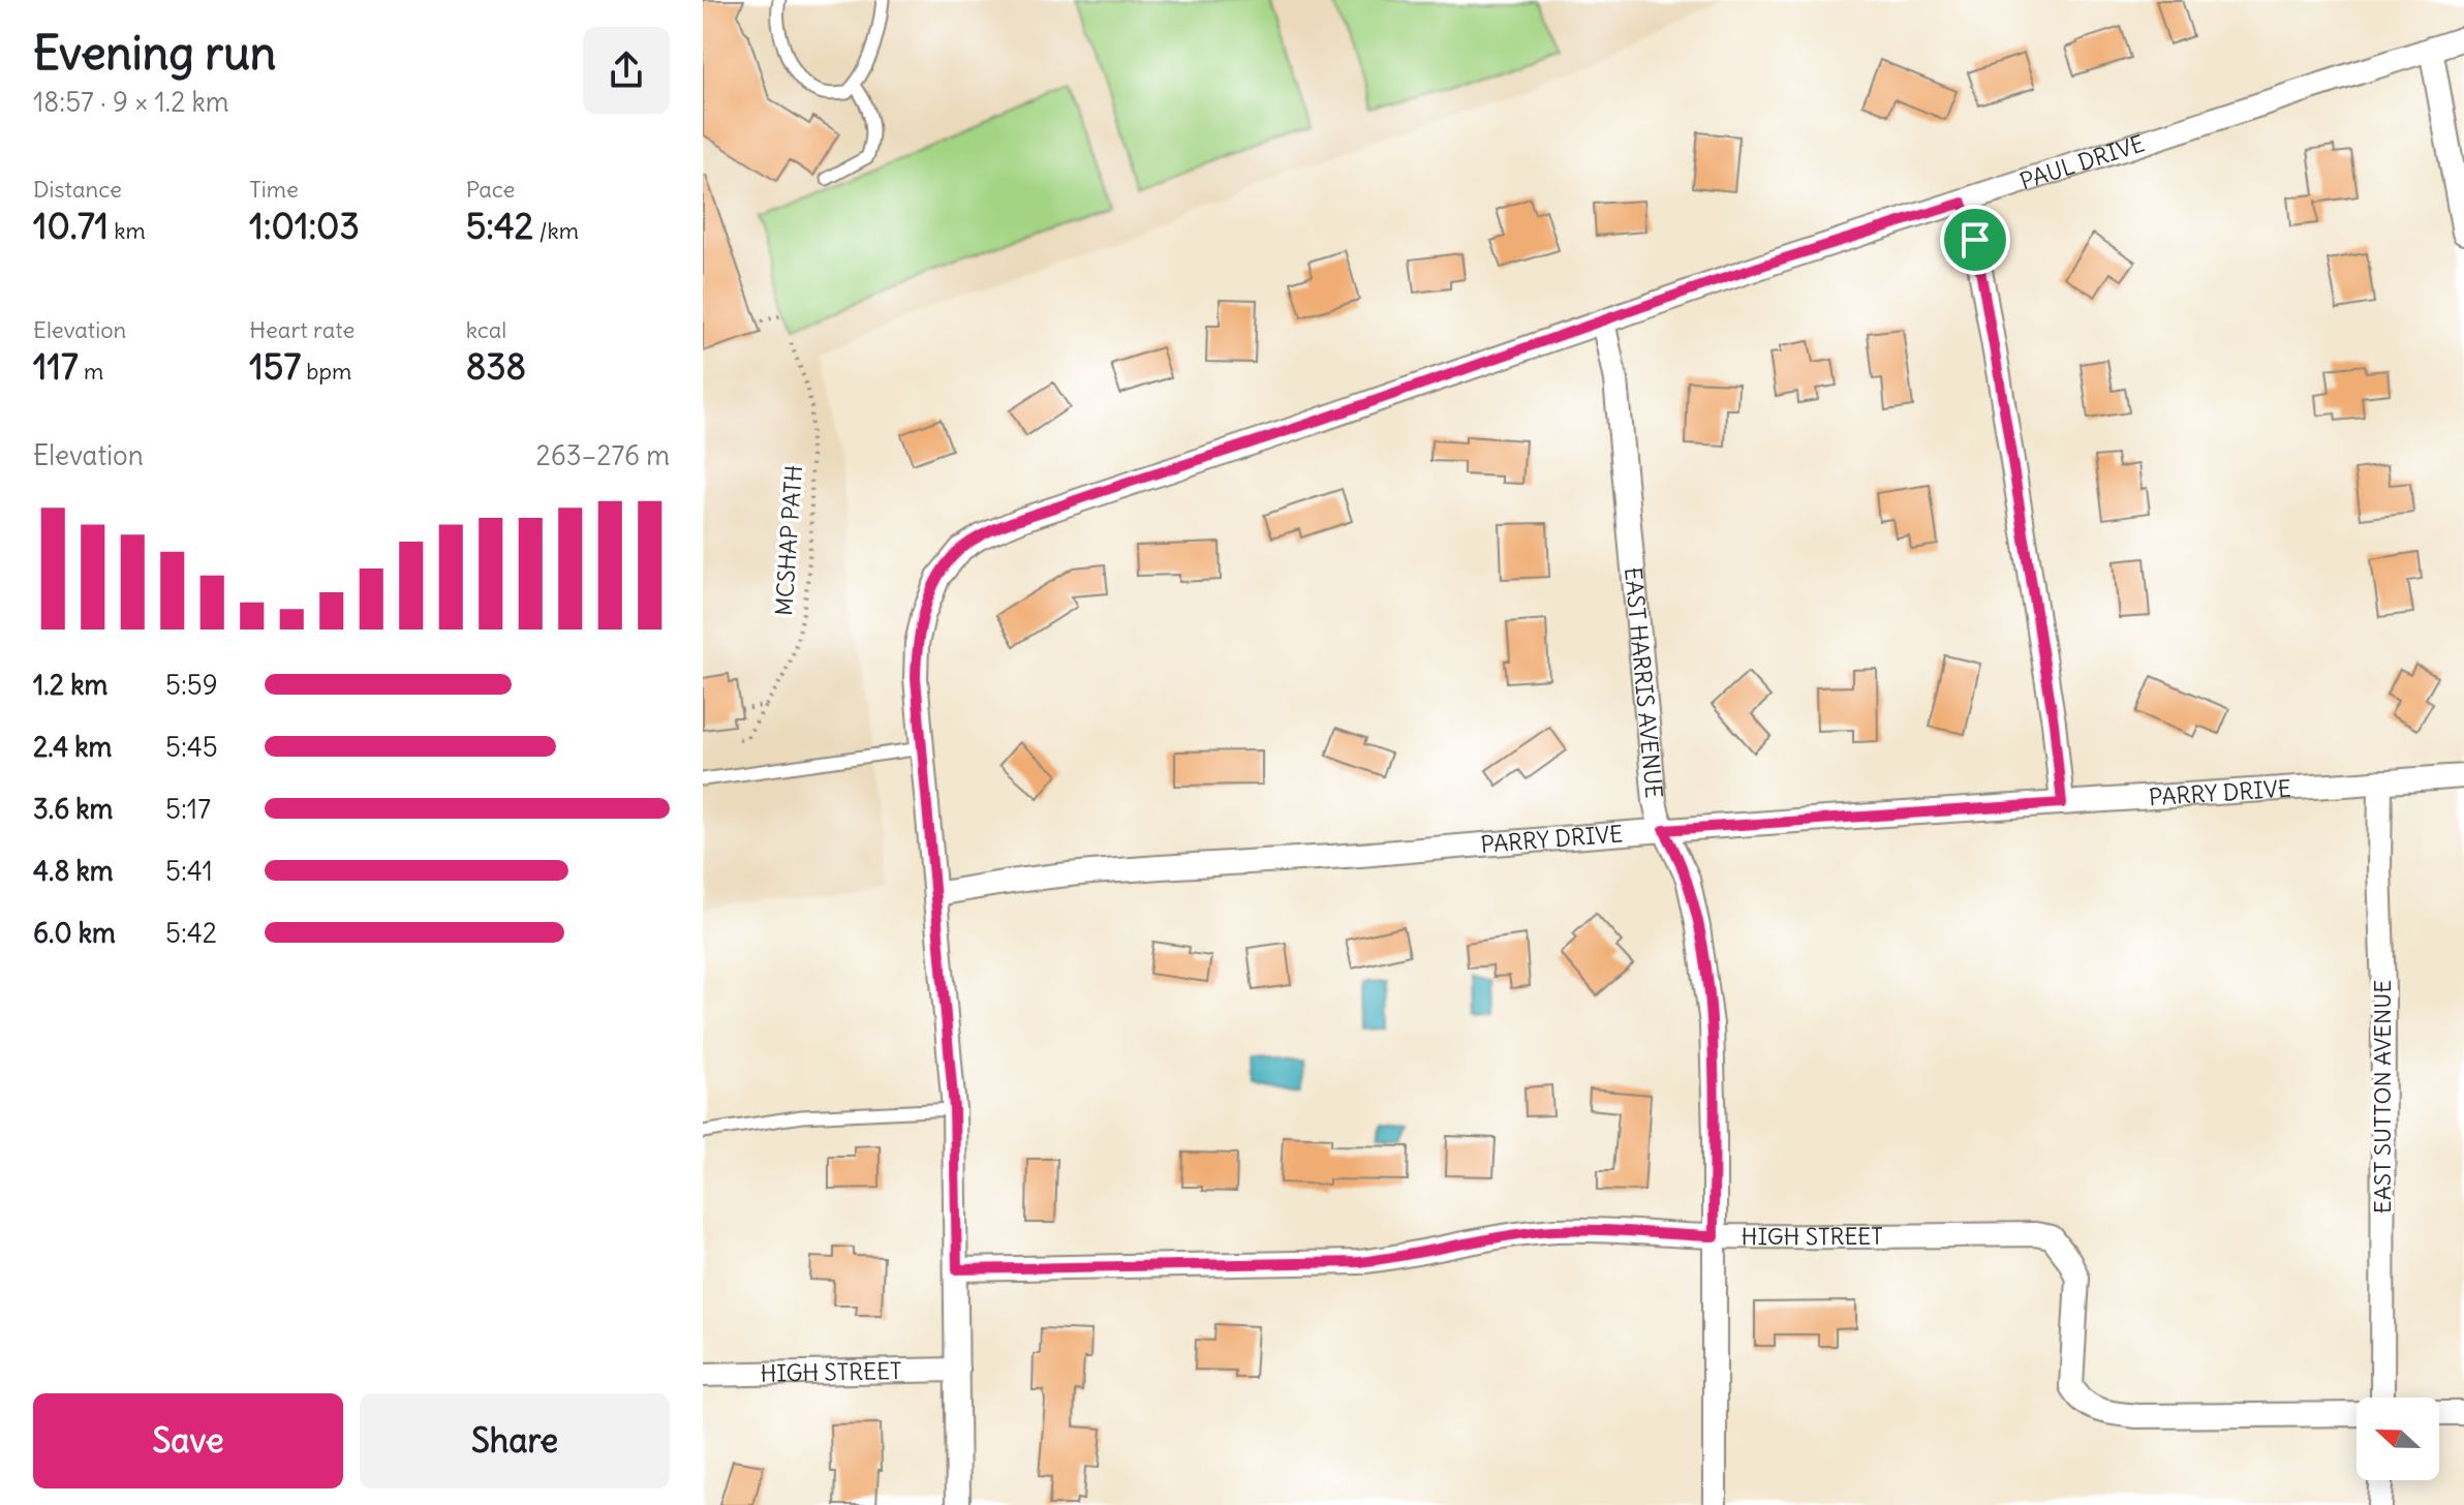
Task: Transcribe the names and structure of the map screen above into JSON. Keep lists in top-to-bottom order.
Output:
{
  "streets": {
    "street": [
      "PAUL DRIVE",
      "EAST HARRIS AVENUE",
      "PARRY DRIVE",
      "EAST SUTTON AVENUE",
      "HIGH STREET"
    ],
    "path": ["MCSHAP PATH"]
  },
  "crossings": [
    ["PAUL DRIVE", "EAST HARRIS AVENUE"],
    ["PAUL DRIVE", "PARRY DRIVE"],
    ["PAUL DRIVE", "HIGH STREET"],
    ["EAST HARRIS AVENUE", "PARRY DRIVE"],
    ["EAST HARRIS AVENUE", "HIGH STREET"],
    ["PARRY DRIVE", "EAST SUTTON AVENUE"]
  ],
  "north": "left",
  "page": {
    "heading": ["Evening run", "18:57 · 9 × 1.2 km"],
    "stats": [
      ["Distance", "10.71 km"],
      ["Time", "1:01:03"],
      ["Pace", "5:42 /km"],
      ["Elevation", "117 m"],
      ["Heart rate", "157 bpm"],
      ["kcal", "838"]
    ],
    "chart": ["Elevation", "263–276 m"],
    "list": [
      {
        "name": "1.2 km",
        "note": "5:59"
      },
      {
        "name": "2.4 km",
        "note": "5:45"
      },
      {
        "name": "3.6 km",
        "note": "5:17"
      },
      {
        "name": "4.8 km",
        "note": "5:41"
      },
      {
        "name": "6.0 km",
        "note": "5:42"
      }
    ],
    "buttons": ["Save", "Share"]
  }
}
